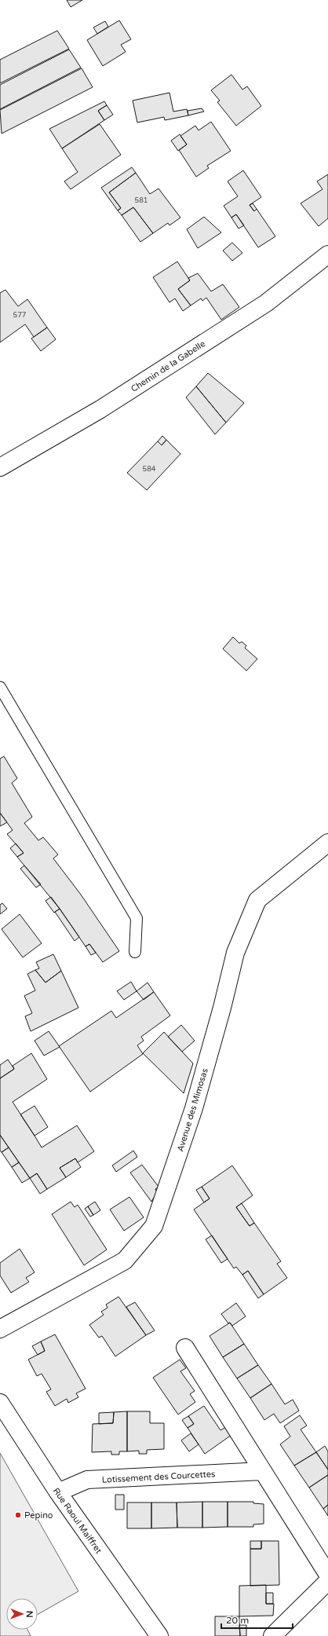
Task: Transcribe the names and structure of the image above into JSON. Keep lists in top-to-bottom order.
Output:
{
  "streets": {
    "street": [
      "Chemin de la Gabelle",
      "Avenue des Mimosas",
      "Lotissement des Courcettes",
      "Rue Raoul Maiffret"
    ]
  },
  "crossings": [
    ["Lotissement des Courcettes", "Rue Raoul Maiffret"]
  ],
  "places": ["Pepino"],
  "house_numbers": ["581", "577", "584"],
  "scale_bar": "20 m",
  "north": "right"
}
